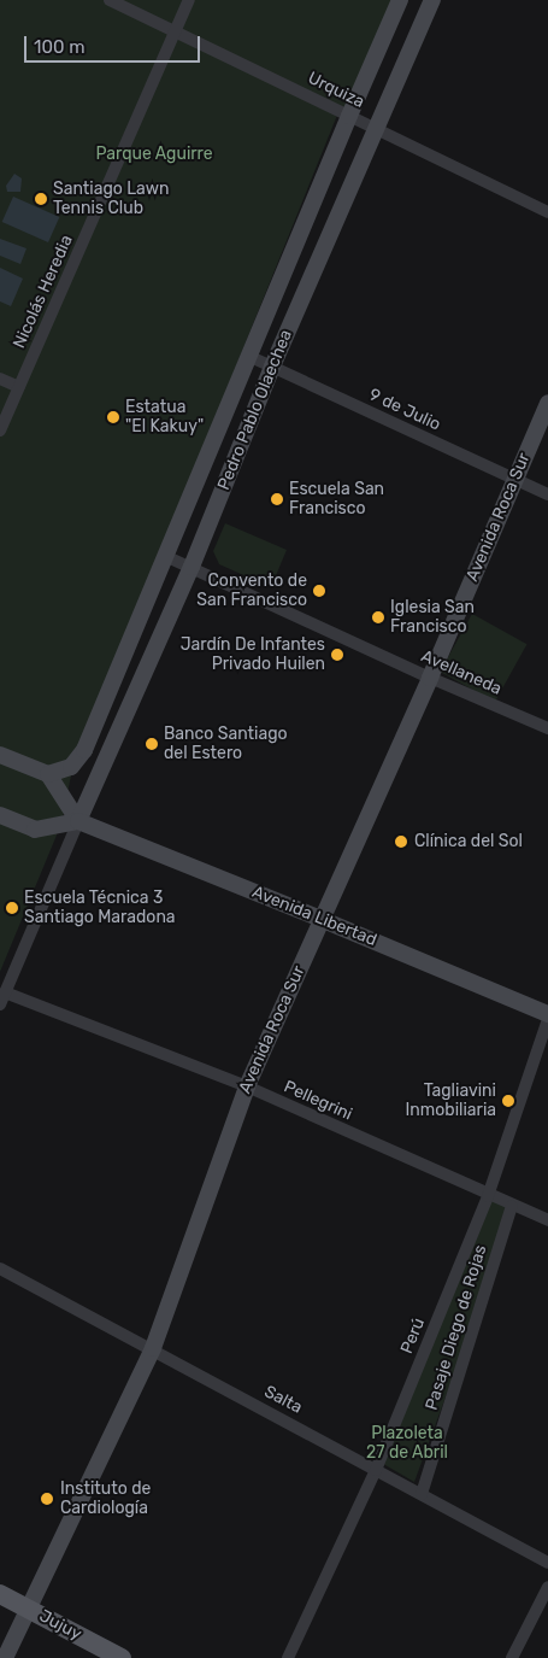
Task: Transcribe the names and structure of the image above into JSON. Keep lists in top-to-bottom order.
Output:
{
  "streets": {
    "main road": ["Jujuy"],
    "street": [
      "Urquiza",
      "Nicolás Heredia",
      "Pedro Pablo Olaechea",
      "9 de Julio",
      "Avenida Roca Sur",
      "Avellaneda",
      "Avenida Libertad",
      "Pellegrini",
      "Pasaje Diego de Rojas",
      "Perú",
      "Salta"
    ]
  },
  "crossings": [
    ["Urquiza", "Nicolás Heredia"],
    ["Urquiza", "Pedro Pablo Olaechea"],
    ["Pedro Pablo Olaechea", "9 de Julio"],
    ["Pedro Pablo Olaechea", "Avellaneda"],
    ["Pedro Pablo Olaechea", "Avenida Libertad"],
    ["9 de Julio", "Avenida Roca Sur"],
    ["Avenida Roca Sur", "Avellaneda"],
    ["Avenida Roca Sur", "Avenida Libertad"],
    ["Avenida Roca Sur", "Pellegrini"],
    ["Avenida Roca Sur", "Salta"],
    ["Avenida Roca Sur", "Jujuy"],
    ["Avenida Libertad", "Perú"],
    ["Pellegrini", "Pasaje Diego de Rojas"],
    ["Pellegrini", "Perú"],
    ["Pasaje Diego de Rojas", "Salta"],
    ["Perú", "Salta"]
  ],
  "parks": ["Parque Aguirre", "Plazoleta 27 de Abril"],
  "places": [
    "Santiago Lawn Tennis Club",
    "Estatua \"El Kakuy\"",
    "Escuela San Francisco",
    "Convento de San Francisco",
    "Iglesia San Francisco",
    "Jardín De Infantes Privado Huilen",
    "Banco Santiago del Estero",
    "Clínica del Sol",
    "Escuela Técnica 3 Santiago Maradona",
    "Tagliavini Inmobiliaria",
    "Instituto de Cardiología"
  ],
  "scale_bar": "100 m"
}
